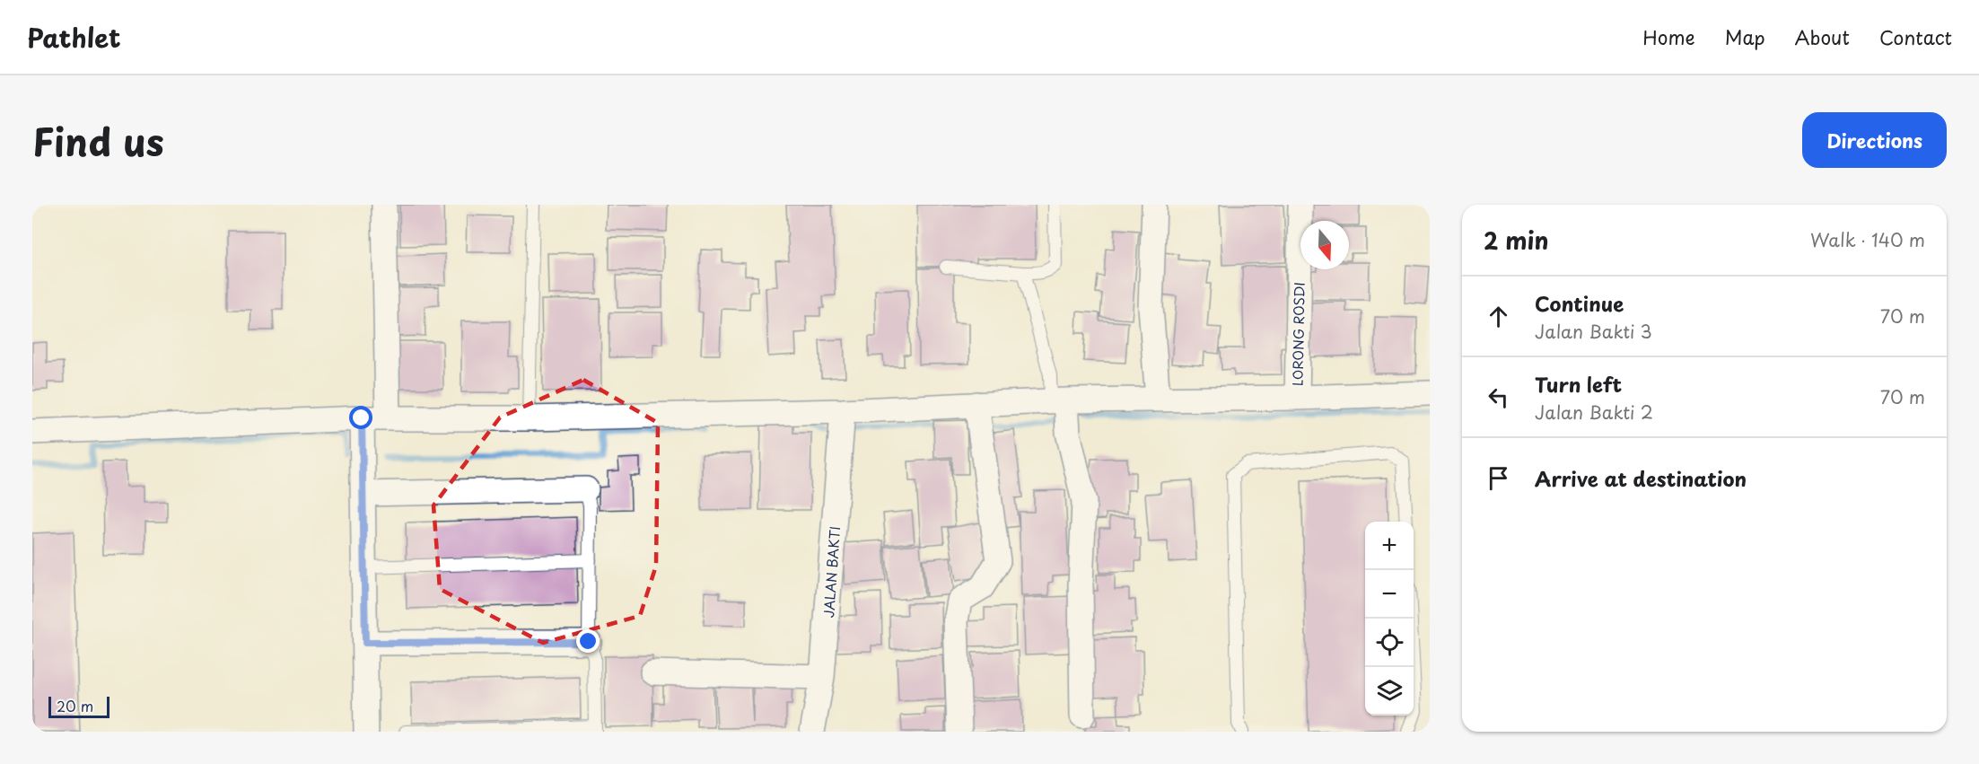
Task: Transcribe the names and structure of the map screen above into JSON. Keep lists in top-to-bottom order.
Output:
{
  "streets": {
    "street": ["LORONG ROSDI", "JALAN BAKTI"]
  },
  "scale_bar": "20 m",
  "north": "bottom",
  "page": {
    "header": "Pathlet",
    "nav": [
      "Home",
      "Map",
      "About",
      "Contact"
    ],
    "title": "Find us",
    "buttons": "Directions",
    "heading": ["2 min", "Walk · 140 m"],
    "list": [
      ["Continue", "Jalan Bakti 3", "70 m"],
      ["Turn left", "Jalan Bakti 2", "70 m"],
      "Arrive at destination"
    ],
    "map_buttons": ["+", "−"],
    "scale": "20 m"
  }
}
